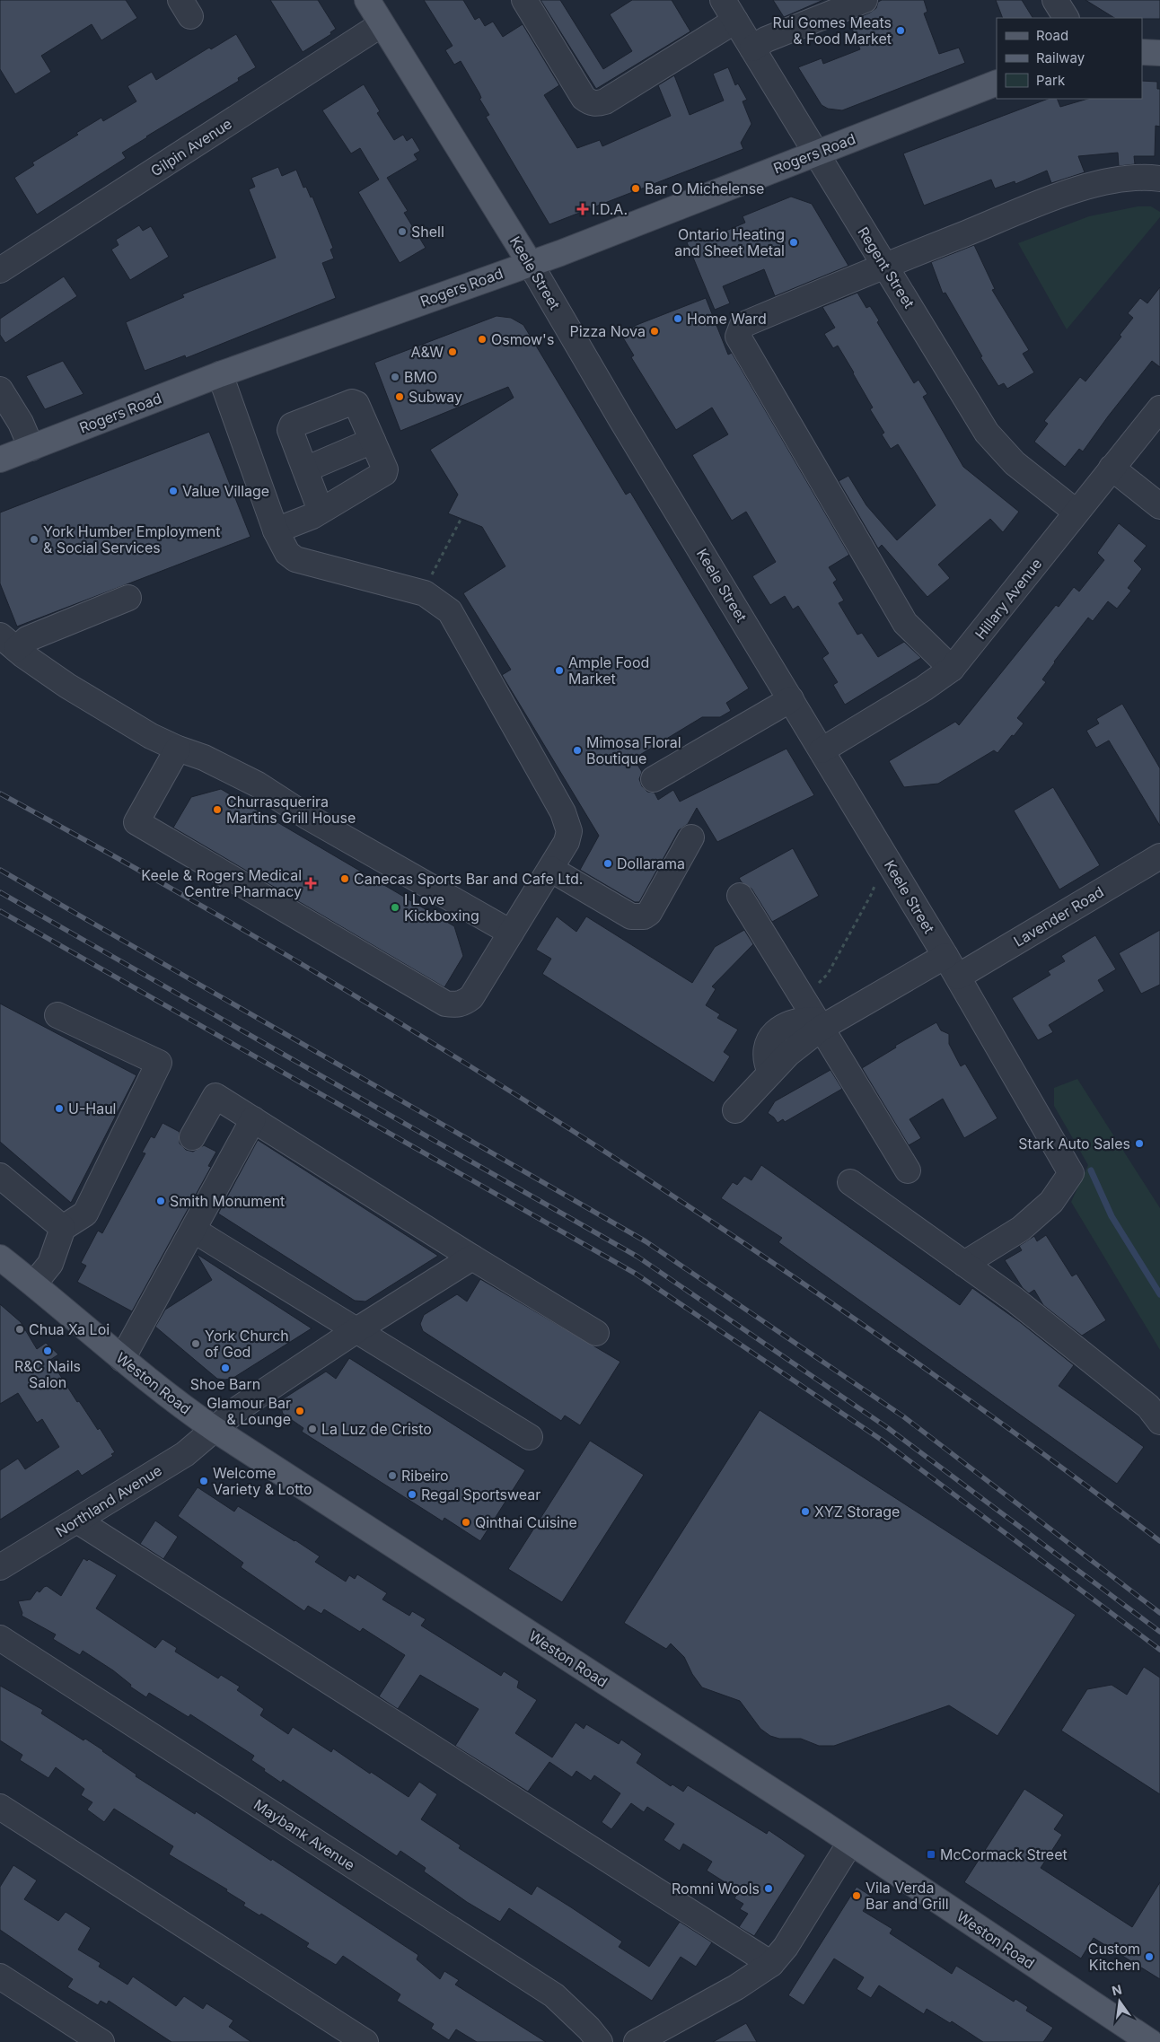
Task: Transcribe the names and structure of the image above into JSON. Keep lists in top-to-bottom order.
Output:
{
  "streets": {
    "main road": ["Rogers Road", "Keele Street", "Weston Road"],
    "street": [
      "Gilpin Avenue",
      "Regent Street",
      "Hillary Avenue",
      "Lavender Road",
      "Northland Avenue",
      "Maybank Avenue"
    ]
  },
  "crossings": [
    ["Gilpin Avenue", "Keele Street"],
    ["Rogers Road", "Regent Street"],
    ["Rogers Road", "Keele Street"],
    ["Regent Street", "Hillary Avenue"],
    ["Keele Street", "Hillary Avenue"],
    ["Keele Street", "Lavender Road"],
    ["Weston Road", "Northland Avenue"]
  ],
  "places": {
    "other": [
      "Rui Gomes Meats & Food Market",
      "Bar O Michelense",
      "Shell",
      "Ontario Heating and Sheet Metal",
      "Home Ward",
      "Pizza Nova",
      "Osmow's",
      "A&W",
      "BMO",
      "Subway",
      "Value Village",
      "York Humber Employment & Social Services",
      "Ample Food Market",
      "Mimosa Floral Boutique",
      "Churrasquerira Martins Grill House",
      "Dollarama",
      "Canecas Sports Bar and Cafe Ltd.",
      "I Love Kickboxing",
      "U-Haul",
      "Stark Auto Sales",
      "Smith Monument",
      "Chua Xa Loi",
      "York Church of God",
      "R&C Nails Salon",
      "Shoe Barn",
      "Glamour Bar & Lounge",
      "La Luz de Cristo",
      "Ribeiro",
      "Welcome Variety & Lotto",
      "Regal Sportswear",
      "XYZ Storage",
      "Qinthai Cuisine",
      "Romni Wools",
      "Vila Verda Bar and Grill",
      "Custom Kitchen"
    ],
    "health": ["I.D.A.", "Keele & Rogers Medical Centre Pharmacy"],
    "transit": ["McCormack Street"]
  },
  "legend": ["Road", "Railway", "Park"],
  "north": "top"
}
